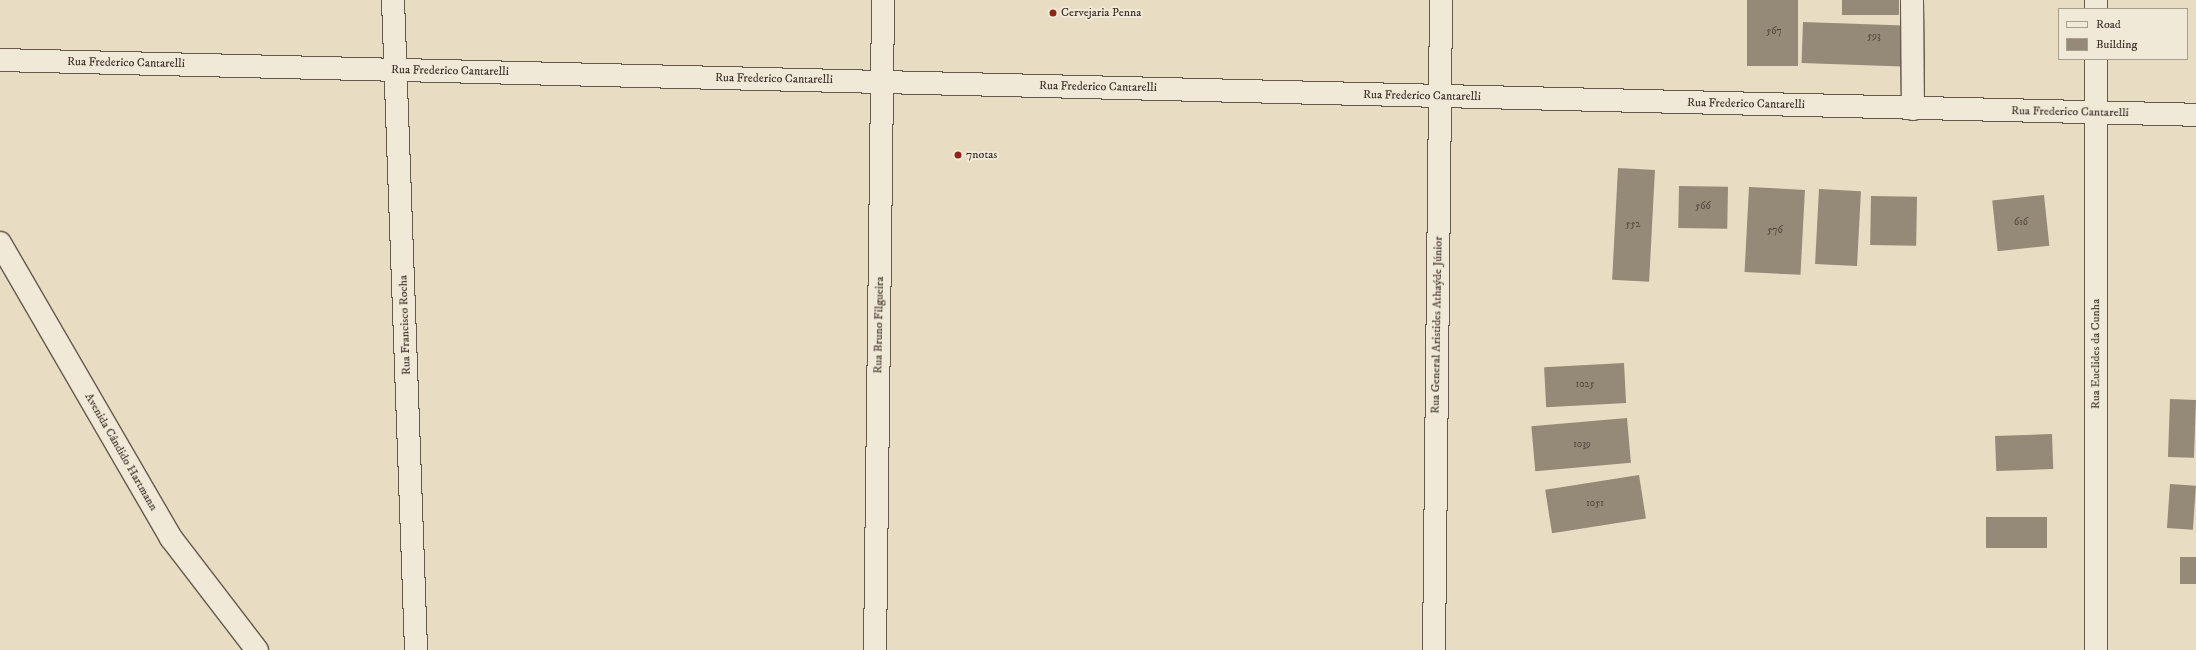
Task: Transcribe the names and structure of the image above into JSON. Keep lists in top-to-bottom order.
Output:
{
  "streets": {
    "street": [
      "Rua Frederico Cantarelli",
      "Rua Francisco Rocha",
      "Rua Bruno Filgueira",
      "Rua General Aristides Athaýde Júnior",
      "Rua Euclides da Cunha",
      "Avenida Cândido Hartmann"
    ]
  },
  "crossings": [
    ["Rua Frederico Cantarelli", "Rua Francisco Rocha"],
    ["Rua Frederico Cantarelli", "Rua Bruno Filgueira"],
    ["Rua Frederico Cantarelli", "Rua General Aristides Athaýde Júnior"],
    ["Rua Frederico Cantarelli", "Rua Euclides da Cunha"]
  ],
  "places": ["Cervejaria Penna", "7notas"],
  "house_numbers": [
    "567",
    "593",
    "566",
    "616",
    "552",
    "576",
    "1025",
    "1039",
    "1051"
  ],
  "legend": ["Road", "Building"]
}
